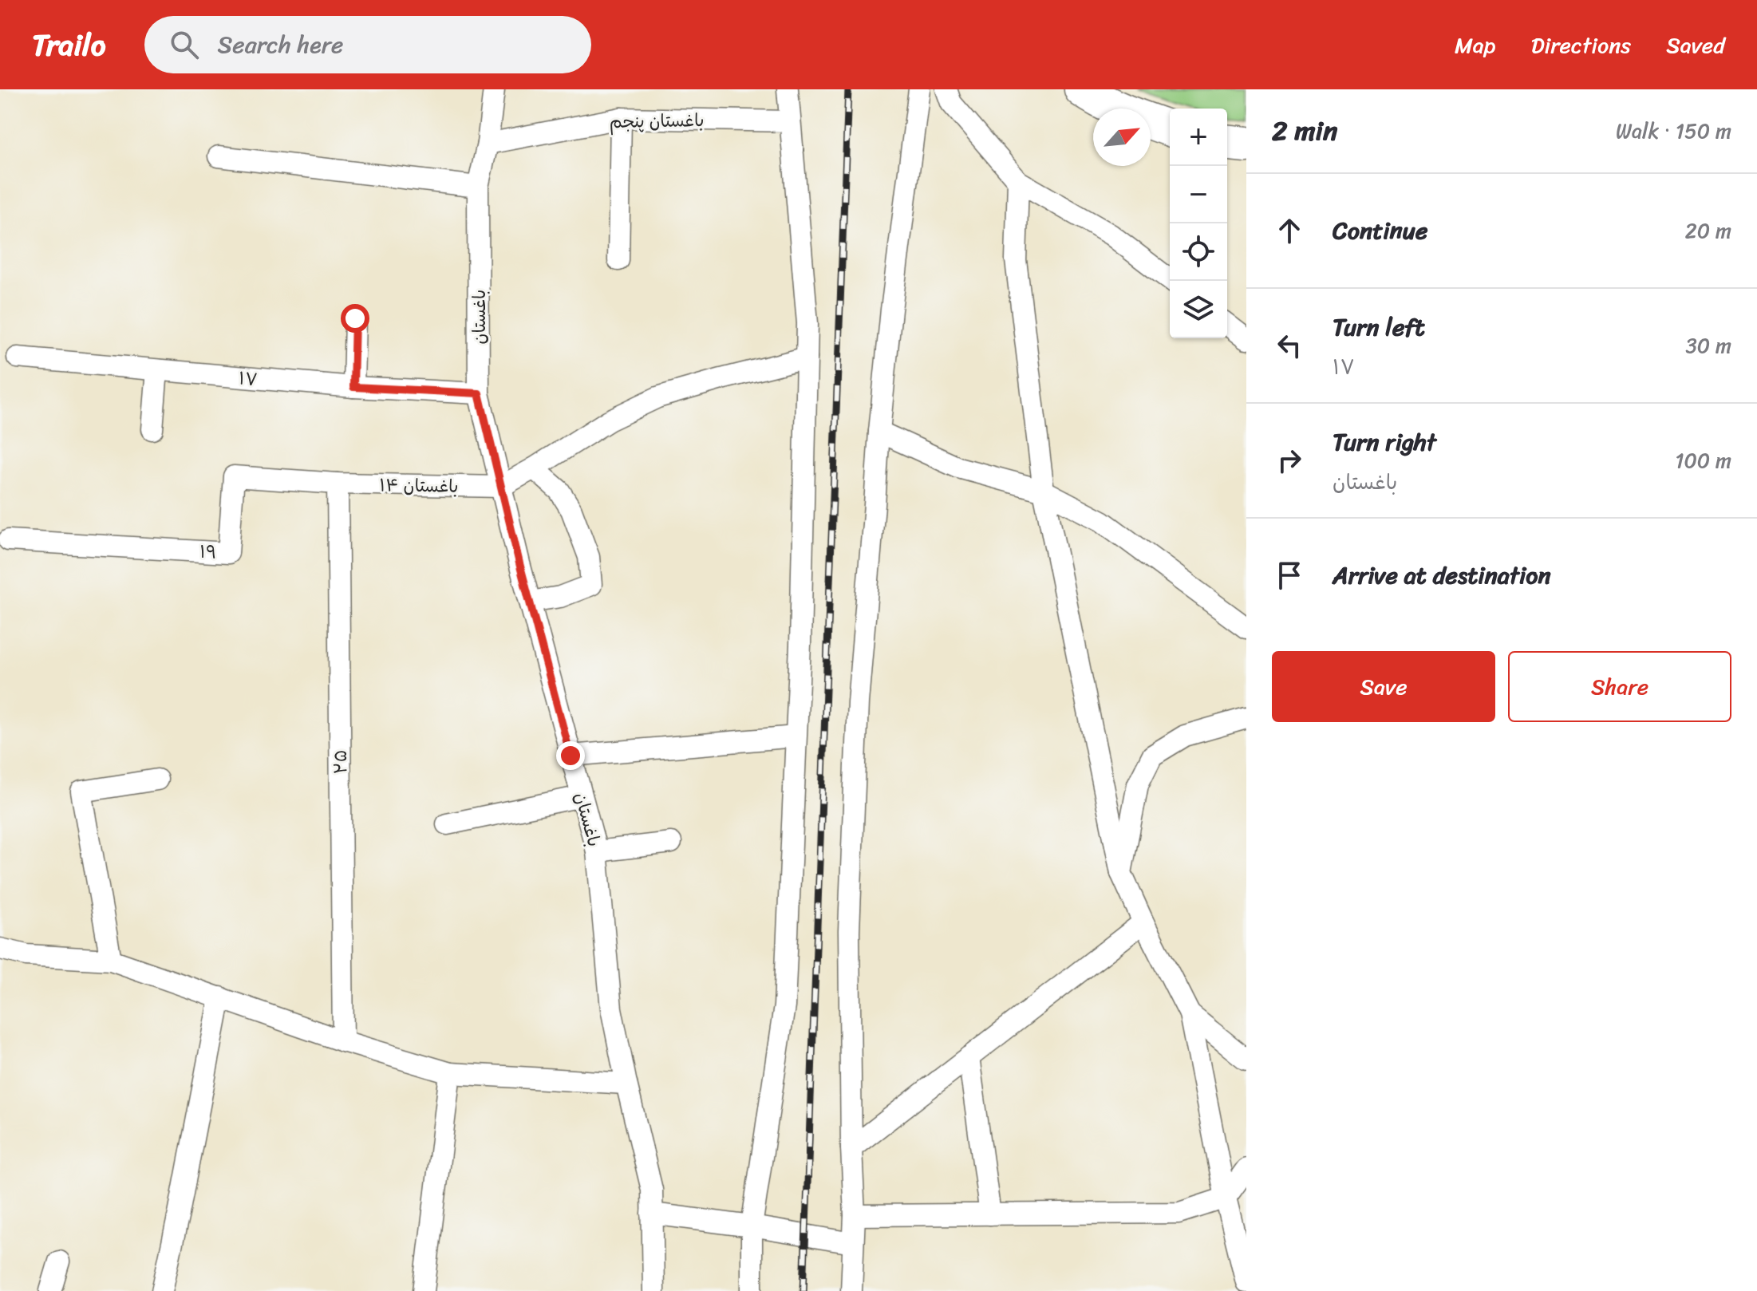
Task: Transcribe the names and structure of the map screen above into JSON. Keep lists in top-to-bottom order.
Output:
{
  "streets": {
    "street": [
      "باغستان پنجم",
      "باغستان",
      "۱۷",
      "باغستان ۱۴",
      "۱۹",
      "۲۵"
    ]
  },
  "crossings": [
    ["باغستان پنجم", "باغستان"],
    ["باغستان", "۱۷"],
    ["باغستان", "باغستان ۱۴"],
    ["باغستان ۱۴", "۱۹"],
    ["باغستان ۱۴", "۲۵"],
    ["۱۹", "۲۵"]
  ],
  "north": "top right",
  "page": {
    "header": "Trailo",
    "search": "Search here",
    "nav": ["Map", "Directions", "Saved"],
    "heading": ["2 min", "Walk · 150 m"],
    "map_buttons": ["+", "−"],
    "list": [
      ["Continue", "20 m"],
      ["Turn left", "۱۷", "30 m"],
      ["Turn right", "باغستان", "100 m"],
      "Arrive at destination"
    ],
    "buttons": ["Save", "Share"]
  }
}
